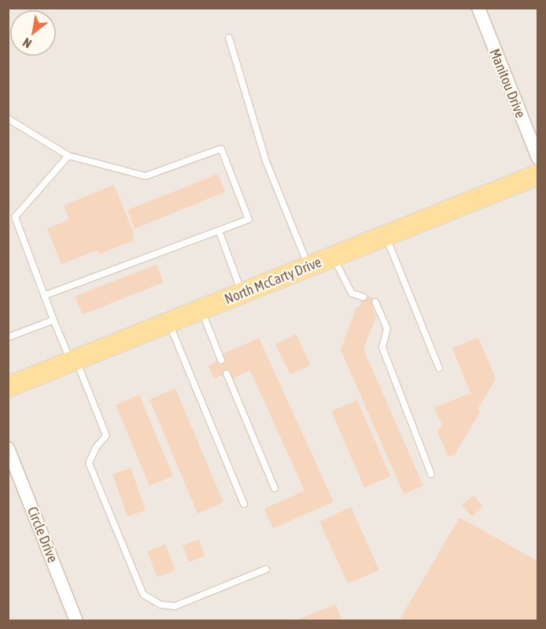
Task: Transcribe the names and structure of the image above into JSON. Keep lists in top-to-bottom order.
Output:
{
  "streets": {
    "main road": ["North McCarty Drive"],
    "street": ["Manitou Drive", "Circle Drive"]
  },
  "north": "bottom left"
}
